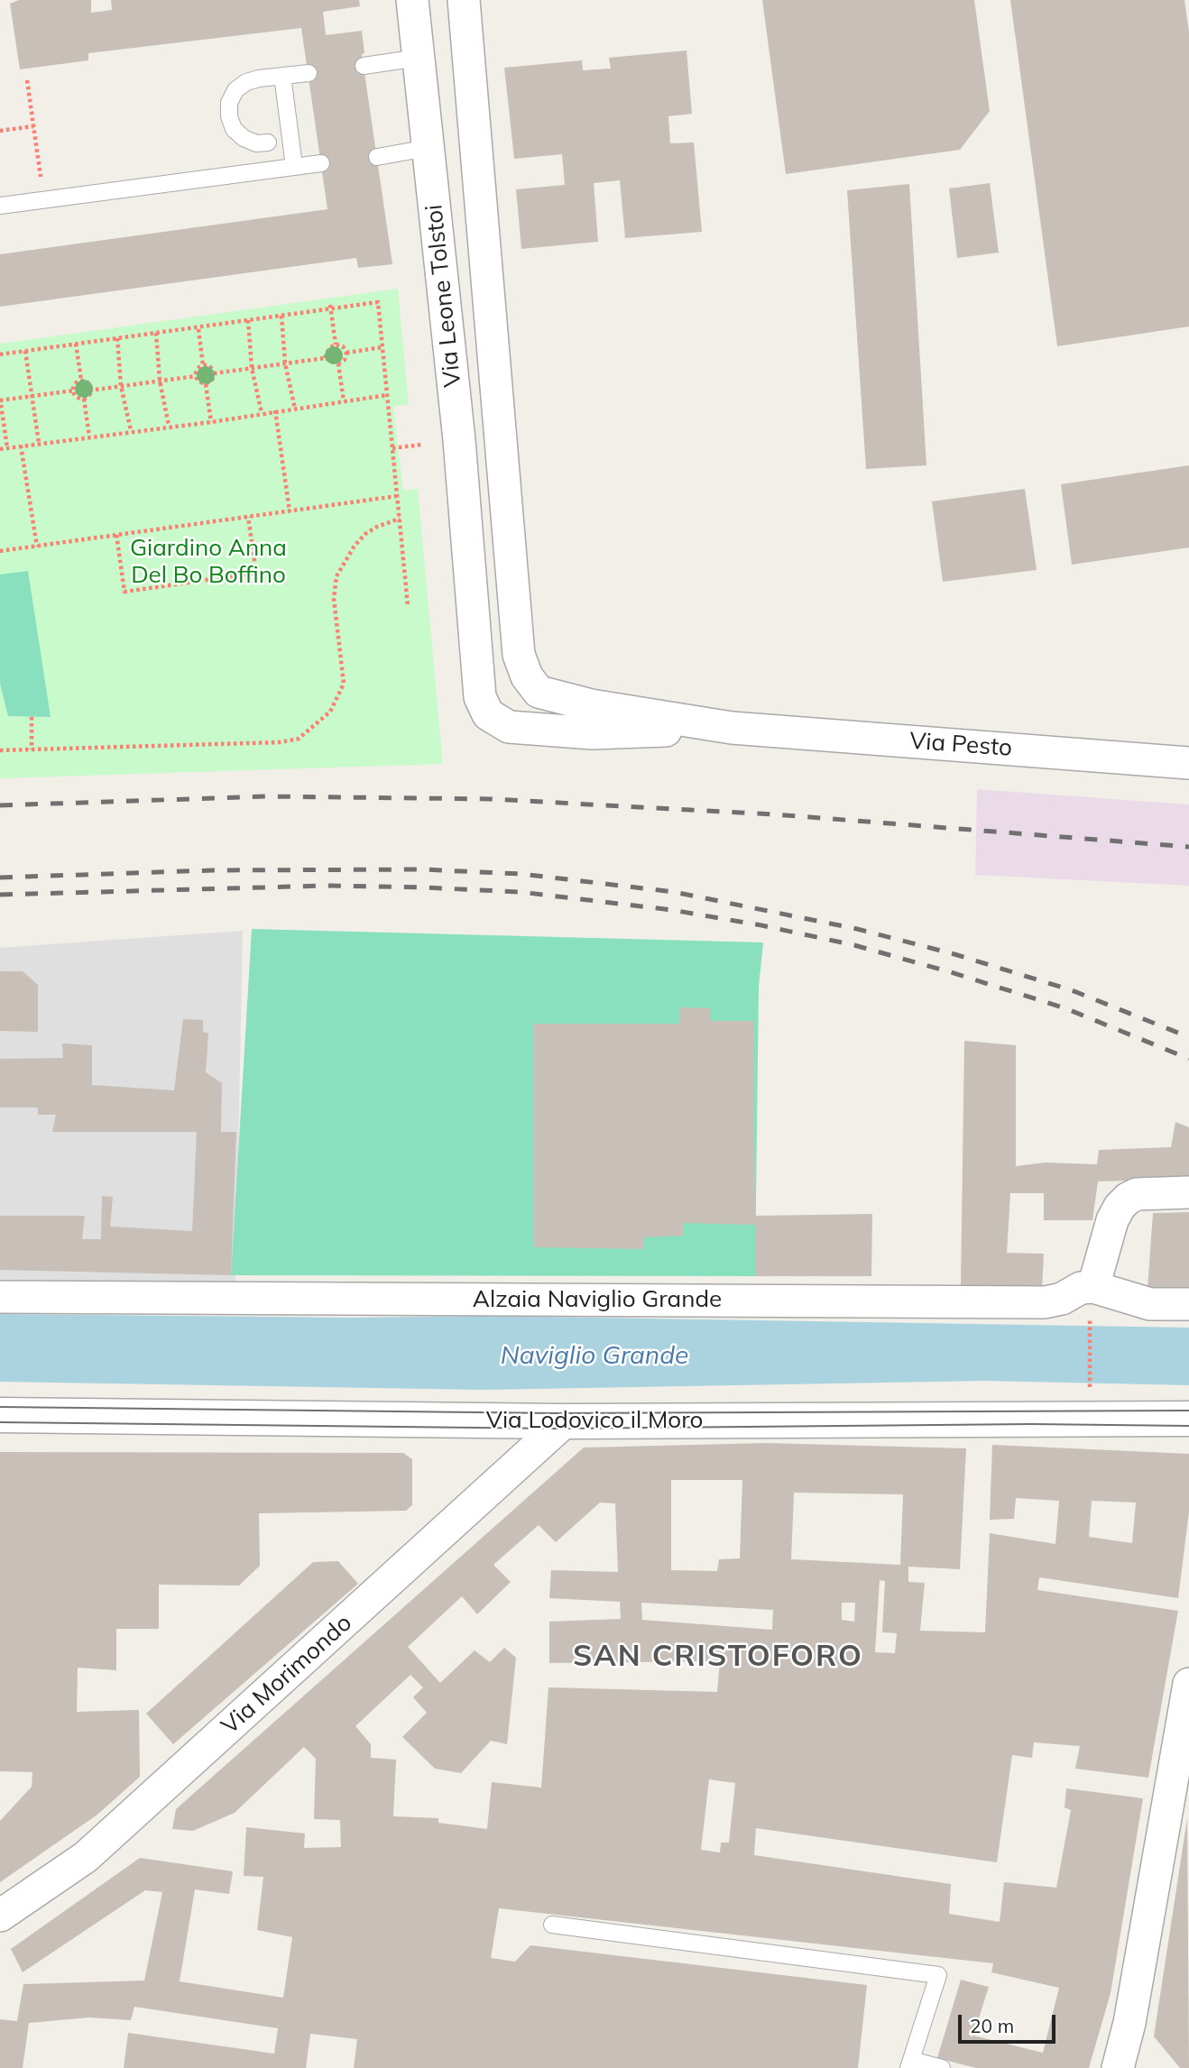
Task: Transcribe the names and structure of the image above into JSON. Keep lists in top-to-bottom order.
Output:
{
  "streets": {
    "street": [
      "Via Leone Tolstoi",
      "Via Pesto",
      "Alzaia Naviglio Grande",
      "Via Lodovico il Moro",
      "Via Morimondo"
    ]
  },
  "crossings": [
    ["Via Leone Tolstoi", "Via Pesto"],
    ["Via Lodovico il Moro", "Via Morimondo"]
  ],
  "districts": ["SAN CRISTOFORO"],
  "water": ["Naviglio Grande"],
  "parks": ["Giardino Anna Del Bo Boffino"],
  "scale_bar": "20 m"
}
